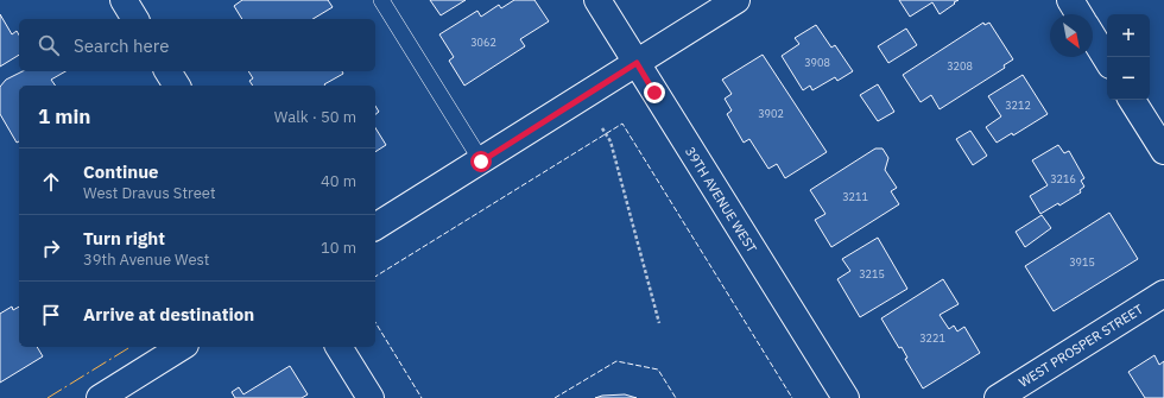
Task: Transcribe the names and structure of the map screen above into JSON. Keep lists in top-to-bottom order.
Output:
{
  "streets": {
    "street": ["39TH AVENUE WEST", "WEST PROSPER STREET"]
  },
  "house_numbers": [
    "3062",
    "3908",
    "3208",
    "3212",
    "3902",
    "3216",
    "3211",
    "3915",
    "3215",
    "3221"
  ],
  "north": "bottom right",
  "page": {
    "map_buttons": ["+", "−"],
    "search": "Search here",
    "heading": ["1 min", "Walk · 50 m"],
    "list": [
      ["Continue", "West Dravus Street", "40 m"],
      ["Turn right", "39th Avenue West", "10 m"],
      "Arrive at destination"
    ]
  }
}
